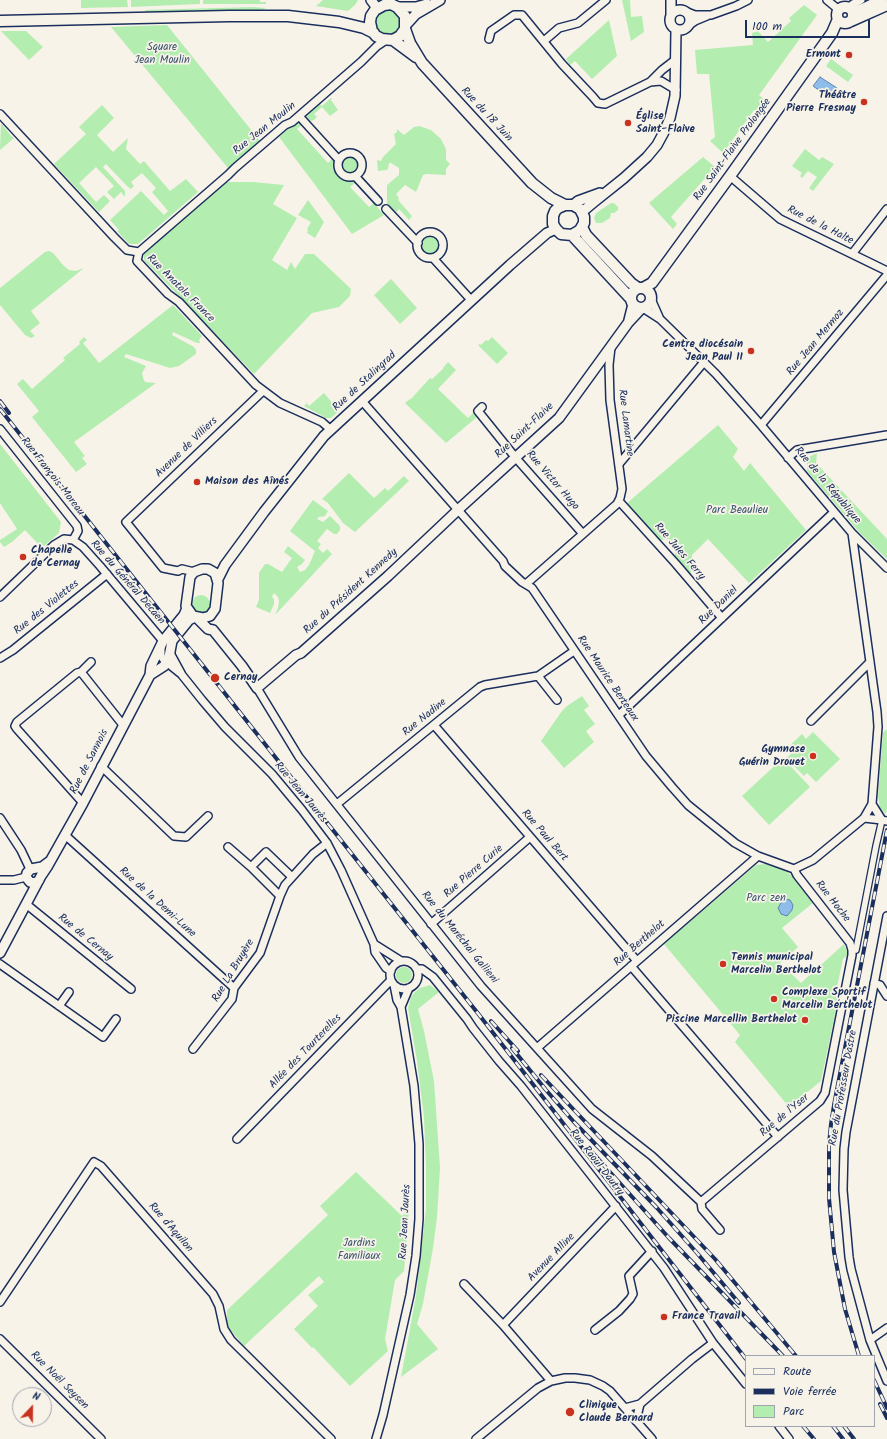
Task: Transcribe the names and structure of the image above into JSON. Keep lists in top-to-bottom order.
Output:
{
  "streets": {
    "main road": ["Rue du 18 Juin", "Rue Saint-Flaive Prolongée", "Rue de la République"],
    "street": [
      "Rue Jean Moulin",
      "Rue de la Halte",
      "Rue Anatole France",
      "Rue Jean Mermoz",
      "Rue de Stalingrad",
      "Rue Lamartine",
      "Rue Saint-Flaive",
      "Avenue de Villiers",
      "Rue François Moreau",
      "Rue Victor Hugo",
      "Rue Jules Ferry",
      "Rue du Général Decaen",
      "Rue du Président Kennedy",
      "Rue Daniel",
      "Rue des Violettes",
      "Rue Maurice Berteaux",
      "Rue Nadine",
      "Rue de Sannois",
      "Rue Jean Jaurès",
      "Rue Paul Bert",
      "Rue Pierre Curie",
      "Rue Hoche",
      "Rue de la Demi-Lune",
      "Rue de Cernay",
      "Rue du Maréchal Gallieni",
      "Rue Berthelot",
      "Rue La Bruyère",
      "Allée des Tourterelles",
      "Rue du Professeur Dastre",
      "Rue de l'Yser",
      "Rue Raoul Dautry",
      "Rue d'Aquilon",
      "Avenue Alline",
      "Rue Noël Seysen"
    ]
  },
  "crossings": [
    ["Rue du 18 Juin", "Rue Jean Moulin"],
    ["Rue du 18 Juin", "Rue de Stalingrad"],
    ["Rue du 18 Juin", "Rue de la République"],
    ["Rue Jean Moulin", "Rue Anatole France"],
    ["Rue Saint-Flaive Prolongée", "Rue de la Halte"],
    ["Rue Saint-Flaive Prolongée", "Rue de la République"],
    ["Rue Anatole France", "Rue de Stalingrad"],
    ["Rue Anatole France", "Avenue de Villiers"],
    ["Rue Jean Mermoz", "Rue de la République"],
    ["Rue de Stalingrad", "Avenue de Villiers"],
    ["Rue de Stalingrad", "Rue de la République"],
    ["Rue de Stalingrad", "Rue Maurice Berteaux"],
    ["Rue de Stalingrad", "Rue de Sannois"],
    ["Rue de Stalingrad", "Rue du Maréchal Gallieni"],
    ["Rue Lamartine", "Rue Saint-Flaive"],
    ["Rue Lamartine", "Rue Jules Ferry"],
    ["Rue Saint-Flaive", "Rue Victor Hugo"],
    ["Rue Saint-Flaive", "Rue de la République"],
    ["Rue Saint-Flaive", "Rue du Président Kennedy"],
    ["Rue Saint-Flaive", "Rue Maurice Berteaux"],
    ["Avenue de Villiers", "Rue de Sannois"],
    ["Avenue de Villiers", "Rue du Maréchal Gallieni"],
    ["Rue François Moreau", "Rue du Général Decaen"],
    ["Rue de la République", "Rue Daniel"],
    ["Rue Jules Ferry", "Rue Daniel"],
    ["Rue du Général Decaen", "Rue des Violettes"],
    ["Rue du Général Decaen", "Rue de Sannois"],
    ["Rue du Président Kennedy", "Rue Maurice Berteaux"],
    ["Rue du Président Kennedy", "Rue du Maréchal Gallieni"],
    ["Rue Daniel", "Rue Maurice Berteaux"],
    ["Rue Maurice Berteaux", "Rue Nadine"],
    ["Rue Maurice Berteaux", "Rue Hoche"],
    ["Rue Maurice Berteaux", "Rue Berthelot"],
    ["Rue Nadine", "Rue Paul Bert"],
    ["Rue Nadine", "Rue du Maréchal Gallieni"],
    ["Rue de Sannois", "Rue Jean Jaurès"],
    ["Rue de Sannois", "Rue de la Demi-Lune"],
    ["Rue de Sannois", "Rue du Maréchal Gallieni"],
    ["Rue Jean Jaurès", "Rue La Bruyère"],
    ["Rue Jean Jaurès", "Allée des Tourterelles"],
    ["Rue Jean Jaurès", "Rue Raoul Dautry"],
    ["Rue Paul Bert", "Rue Pierre Curie"],
    ["Rue Paul Bert", "Rue Berthelot"],
    ["Rue Pierre Curie", "Rue du Maréchal Gallieni"],
    ["Rue Hoche", "Rue de l'Yser"],
    ["Rue de la Demi-Lune", "Rue La Bruyère"],
    ["Rue du Maréchal Gallieni", "Rue Berthelot"],
    ["Rue du Maréchal Gallieni", "Rue de l'Yser"],
    ["Allée des Tourterelles", "Rue Raoul Dautry"],
    ["Rue Raoul Dautry", "Avenue Alline"]
  ],
  "parks": [
    "Square Jean Moulin",
    "Parc Beaulieu",
    "Parc zen",
    "Jardins Familiaux"
  ],
  "places": [
    "Ermont",
    "Théâtre Pierre Fresnay",
    "Église Saint-Flaive",
    "Centre diocésain Jean Paul II",
    "Maison des Aînés",
    "Chapelle de Cernay",
    "Cernay",
    "Gymnase Guérin Drouet",
    "Tennis municipal Marcelin Berthelot",
    "Complexe Sportif Marcelin Berthelot",
    "Piscine Marcellin Berthelot",
    "France Travail",
    "Clinique Claude Bernard"
  ],
  "legend": ["Route", "Voie ferrée", "Parc"],
  "scale_bar": "100 m",
  "north": "top"
}
